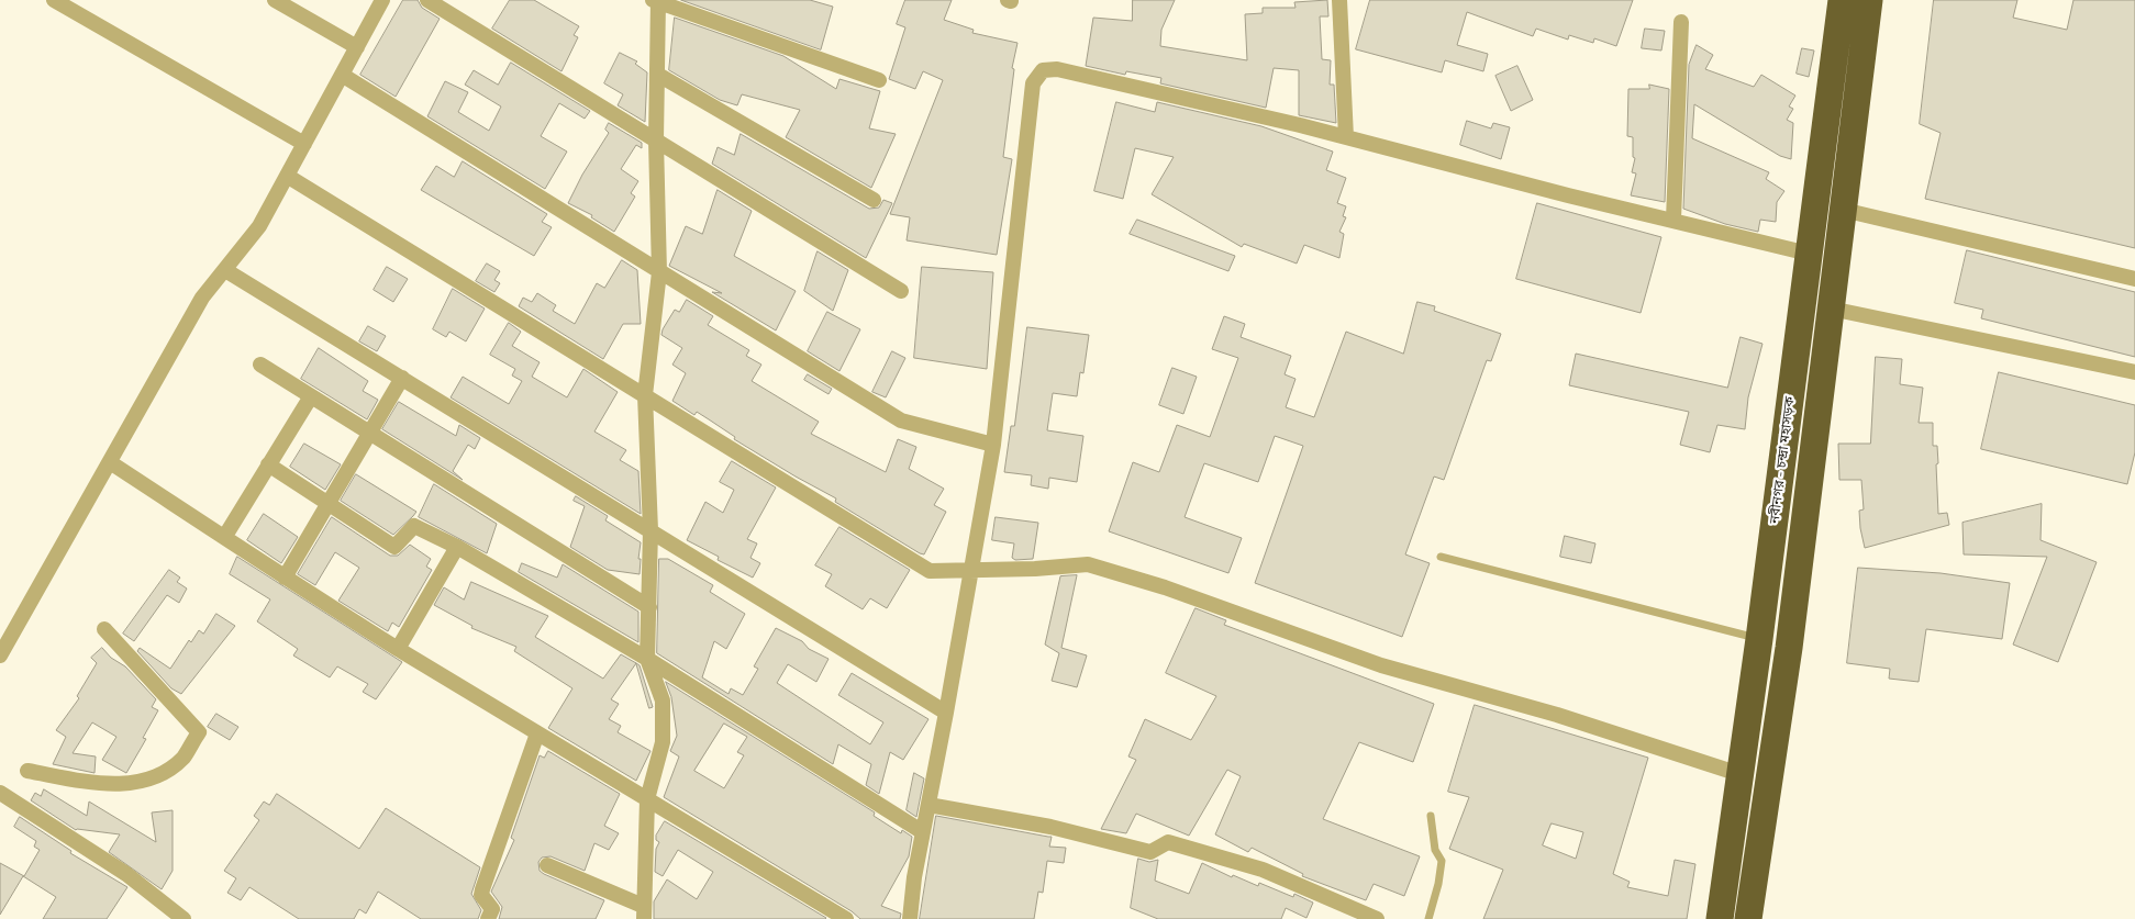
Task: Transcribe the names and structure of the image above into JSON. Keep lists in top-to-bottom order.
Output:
{
  "streets": {
    "highway": ["নবীনগর - চন্দ্রা মহাসড়ক"]
  }
}
